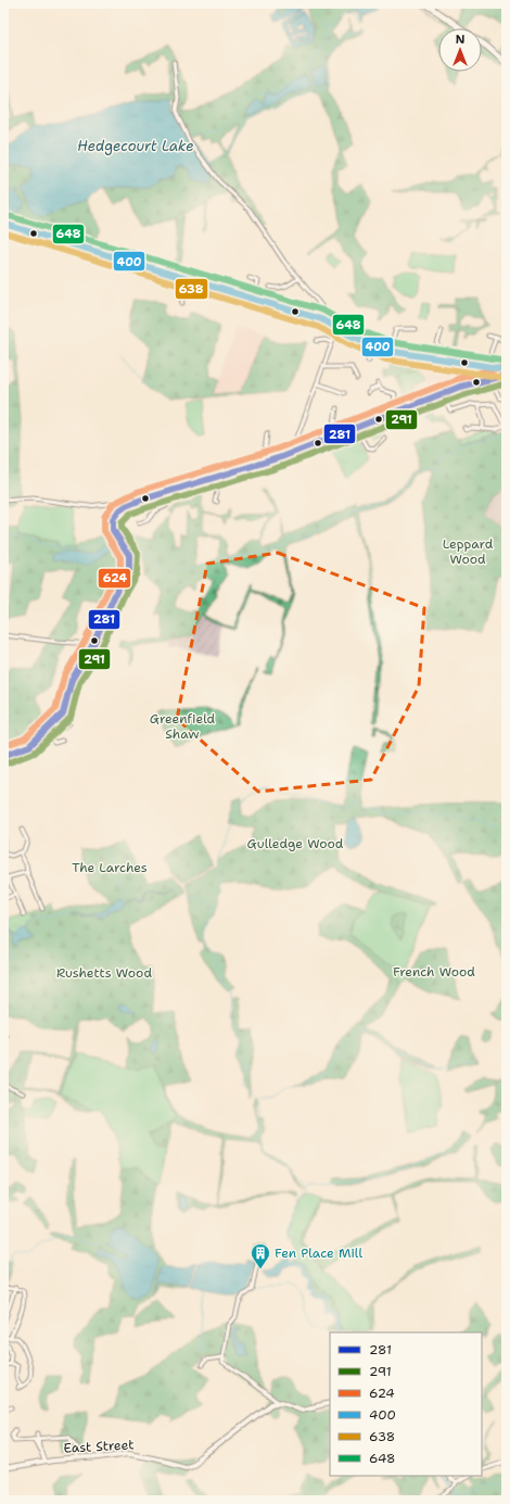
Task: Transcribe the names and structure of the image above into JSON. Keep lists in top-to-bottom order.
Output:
{
  "streets": {
    "main road": ["East Street"]
  },
  "water": ["Hedgecourt Lake"],
  "parks": [
    "Leppard Wood",
    "Greenfield Shaw",
    "Gulledge Wood",
    "The Larches",
    "French Wood",
    "Rushetts Wood"
  ],
  "places": {
    "building": ["Fen Place Mill"]
  },
  "lines": [
    "transit line 648",
    "transit line 400",
    "transit line 638",
    "transit line 624",
    "transit line 281",
    "transit line 291"
  ],
  "legend": [
    "281",
    "291",
    "624",
    "400",
    "638",
    "648"
  ],
  "north": "top"
}
